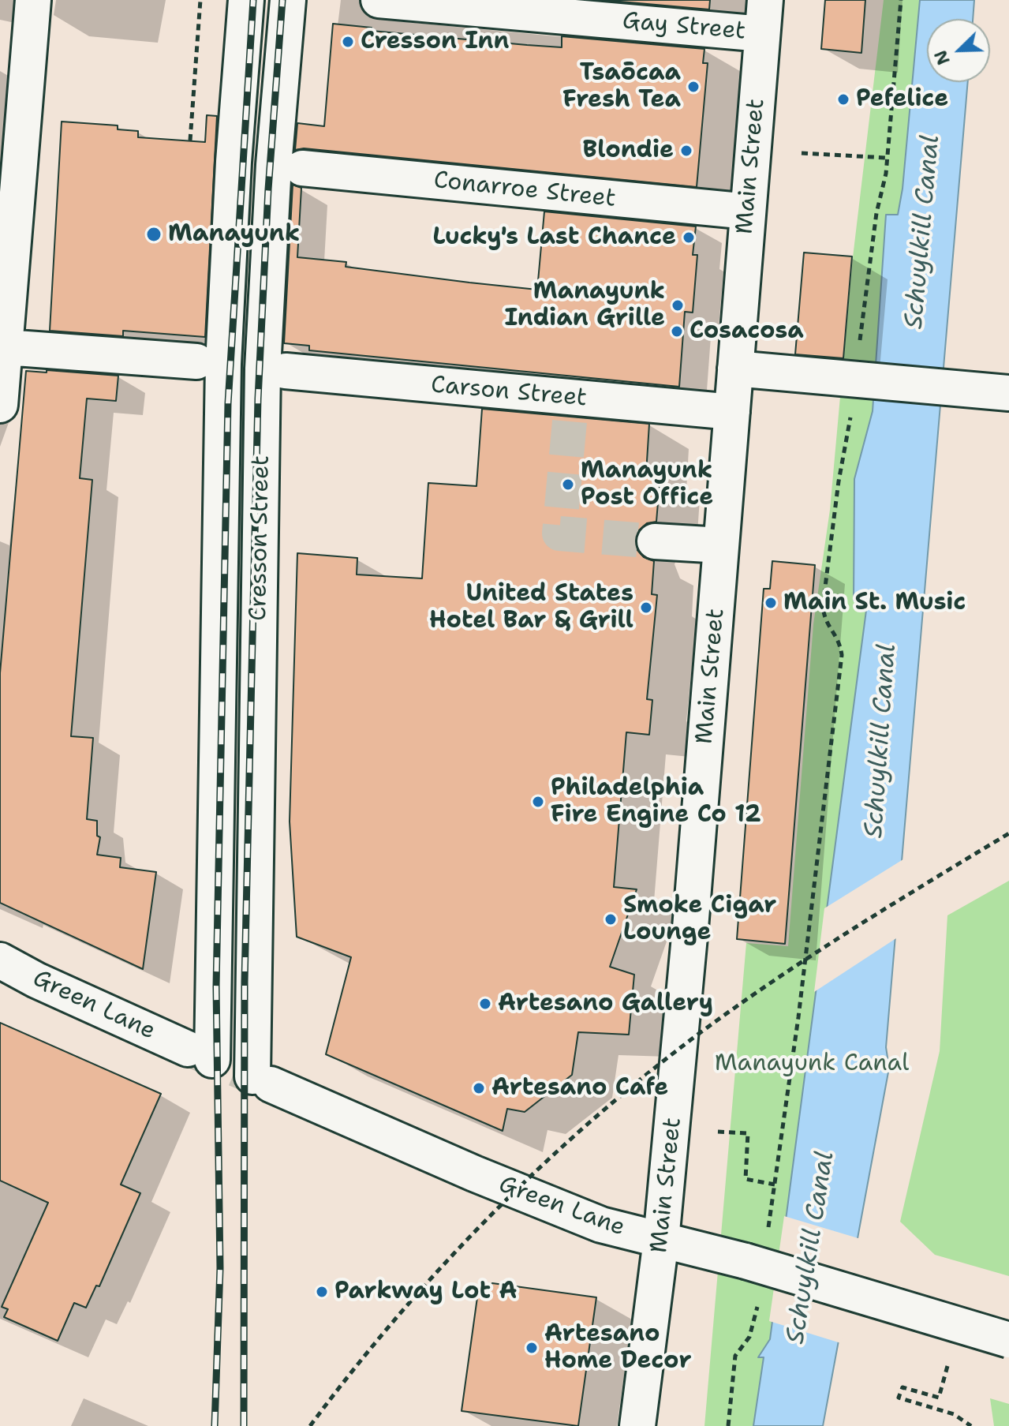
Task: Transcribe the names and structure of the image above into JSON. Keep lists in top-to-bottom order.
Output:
{
  "streets": {
    "street": [
      "Gay Street",
      "Main Street",
      "Conarroe Street",
      "Carson Street",
      "Cresson Street",
      "Green Lane"
    ]
  },
  "crossings": [
    ["Gay Street", "Main Street"],
    ["Main Street", "Conarroe Street"],
    ["Main Street", "Carson Street"],
    ["Main Street", "Green Lane"],
    ["Cresson Street", "Green Lane"]
  ],
  "water": ["Schuylkill Canal"],
  "parks": ["Manayunk Canal"],
  "places": [
    "Cresson Inn",
    "Tsaōcaa Fresh Tea",
    "Pefelice",
    "Blondie",
    "Manayunk",
    "Lucky's Last Chance",
    "Manayunk Indian Grille",
    "Cosacosa",
    "Manayunk Post Office",
    "Main St. Music",
    "United States Hotel Bar & Grill",
    "Philadelphia Fire Engine Co 12",
    "Smoke Cigar Lounge",
    "Artesano Gallery",
    "Artesano Cafe",
    "Parkway Lot A",
    "Artesano Home Decor"
  ],
  "north": "bottom left"
}
